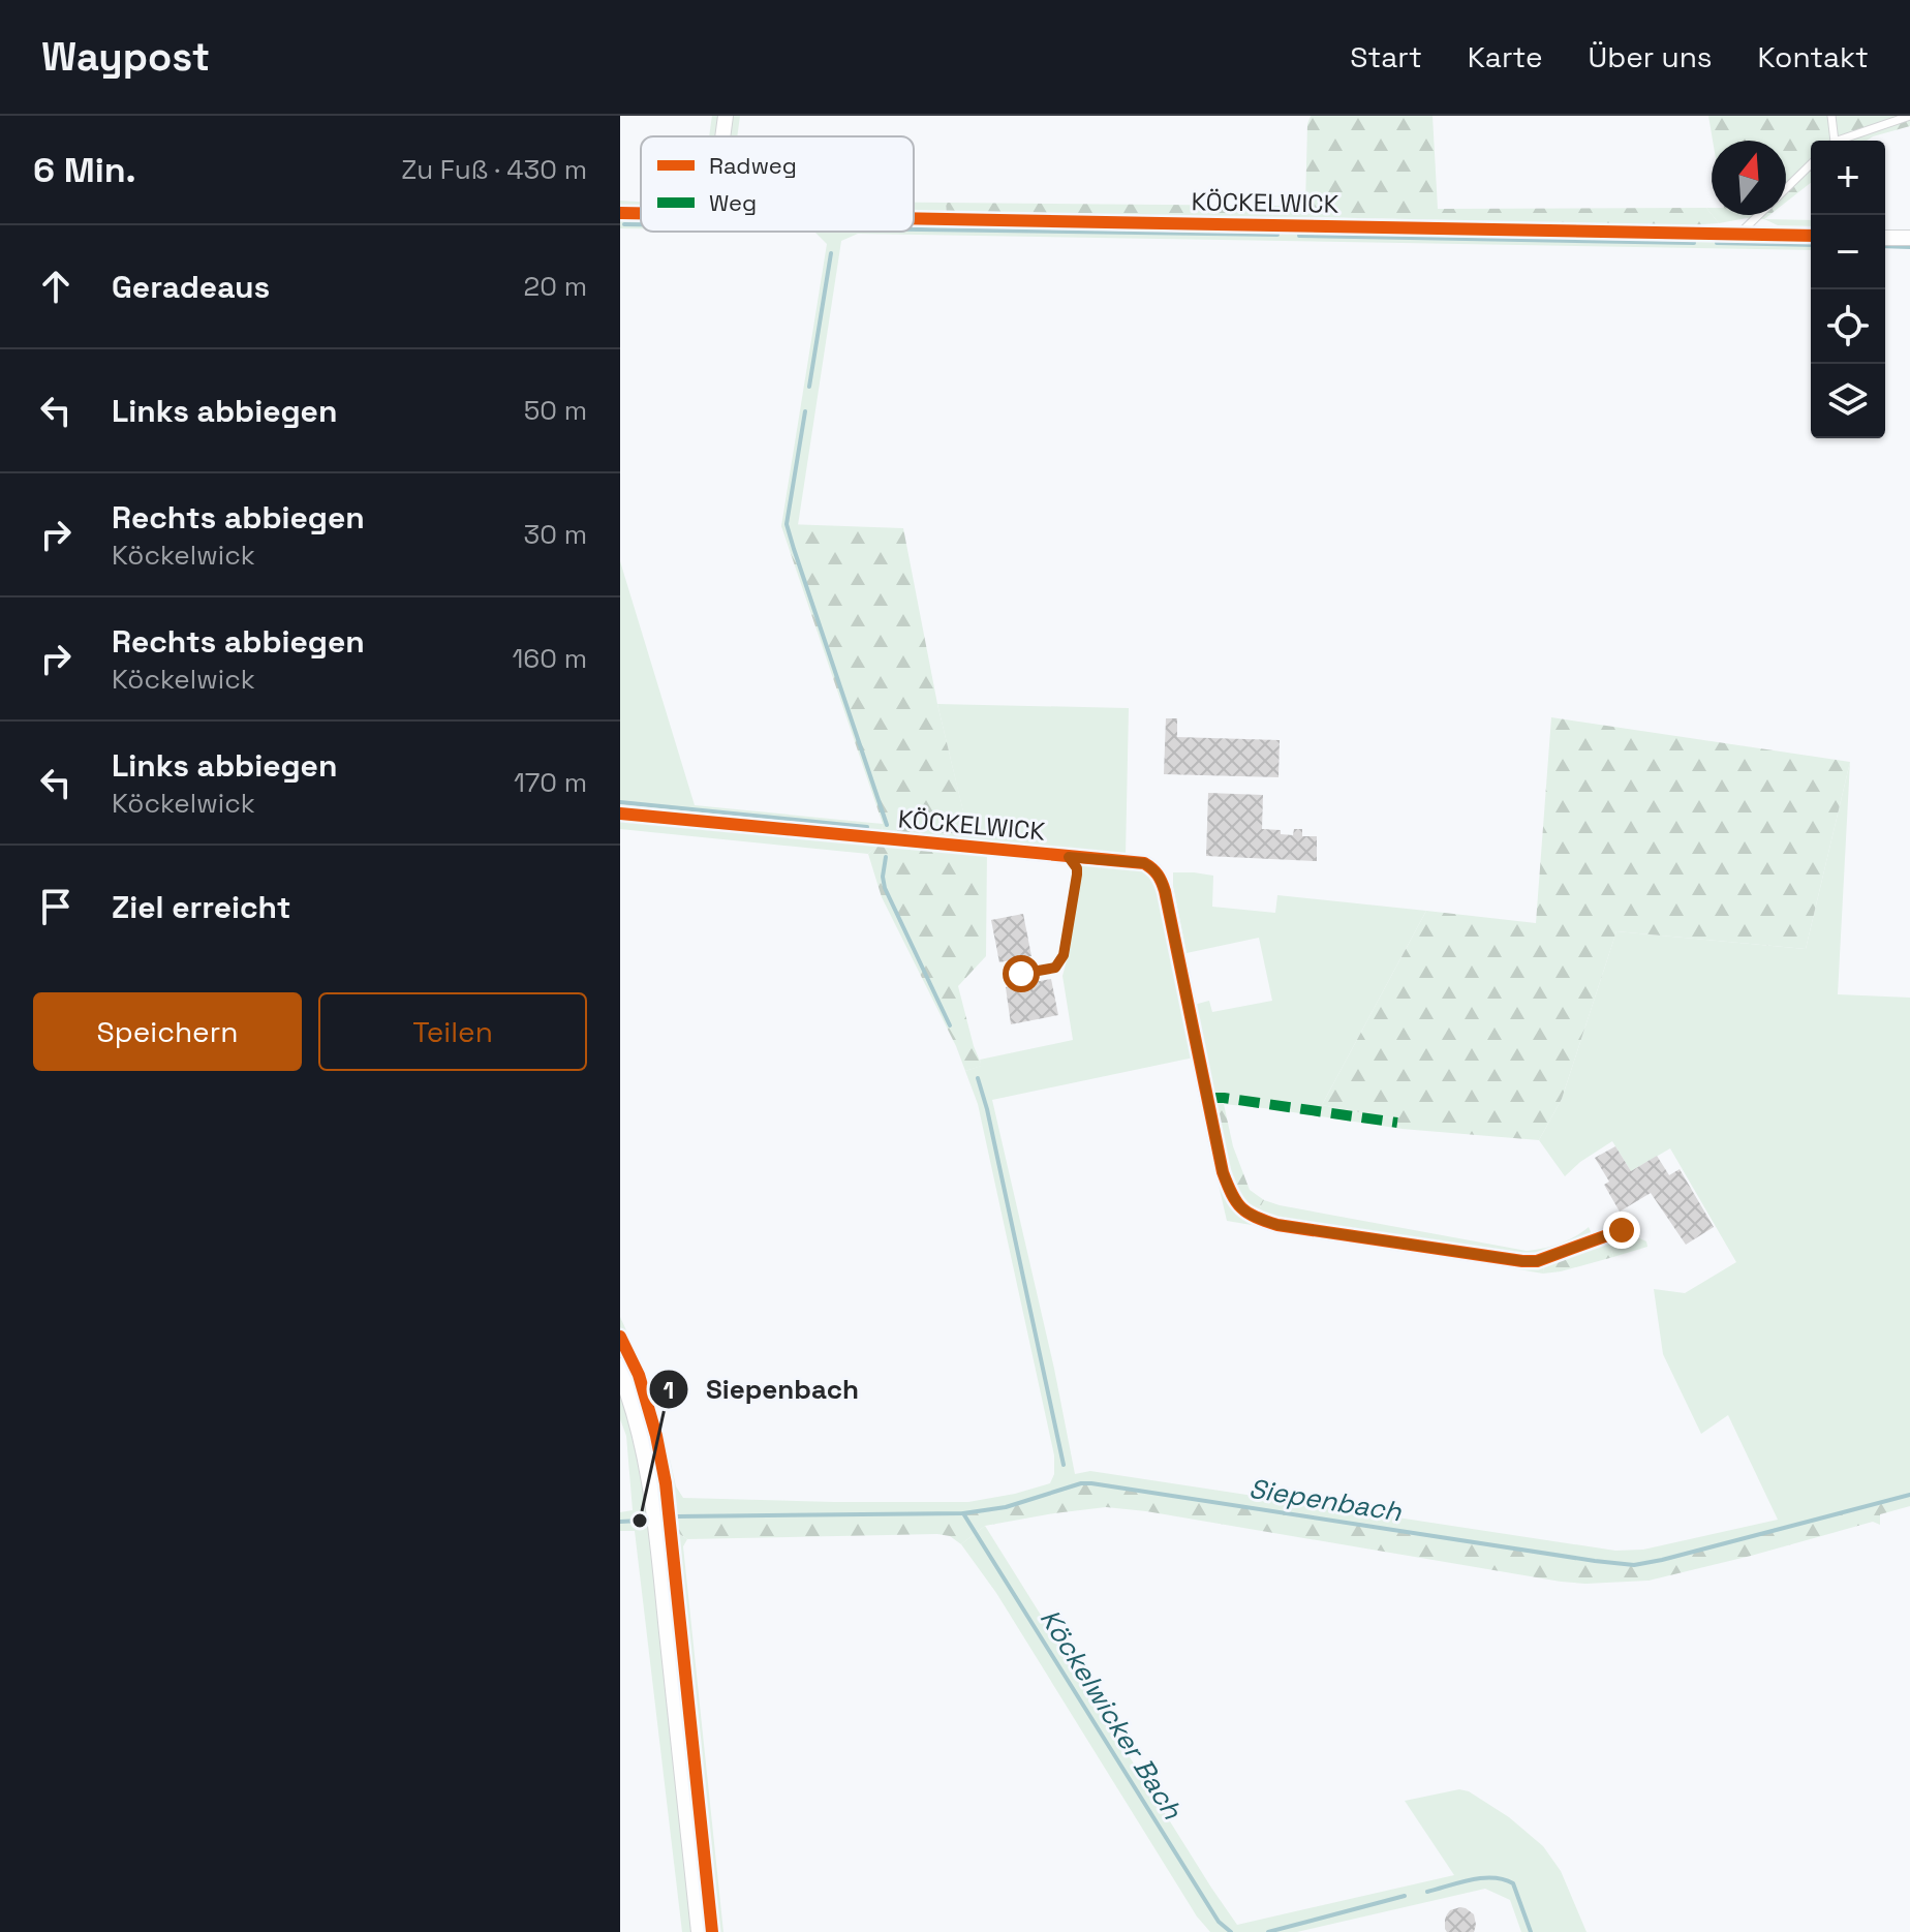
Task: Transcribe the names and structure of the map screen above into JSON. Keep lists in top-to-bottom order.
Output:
{
  "streets": {
    "street": ["KÖCKELWICK"]
  },
  "water": ["Siepenbach", "Köckelwicker Bach"],
  "places": ["Siepenbach"],
  "legend": ["Radweg", "Weg"],
  "north": "top",
  "page": {
    "header": "Waypost",
    "nav": [
      "Start",
      "Karte",
      "Über uns",
      "Kontakt"
    ],
    "heading": ["6 Min.", "Zu Fuß · 430 m"],
    "map_buttons": ["+", "−"],
    "list": [
      ["Geradeaus", "20 m"],
      ["Links abbiegen", "50 m"],
      ["Rechts abbiegen", "Köckelwick", "30 m"],
      ["Rechts abbiegen", "Köckelwick", "160 m"],
      ["Links abbiegen", "Köckelwick", "170 m"],
      "Ziel erreicht"
    ],
    "buttons": ["Speichern", "Teilen"]
  }
}
